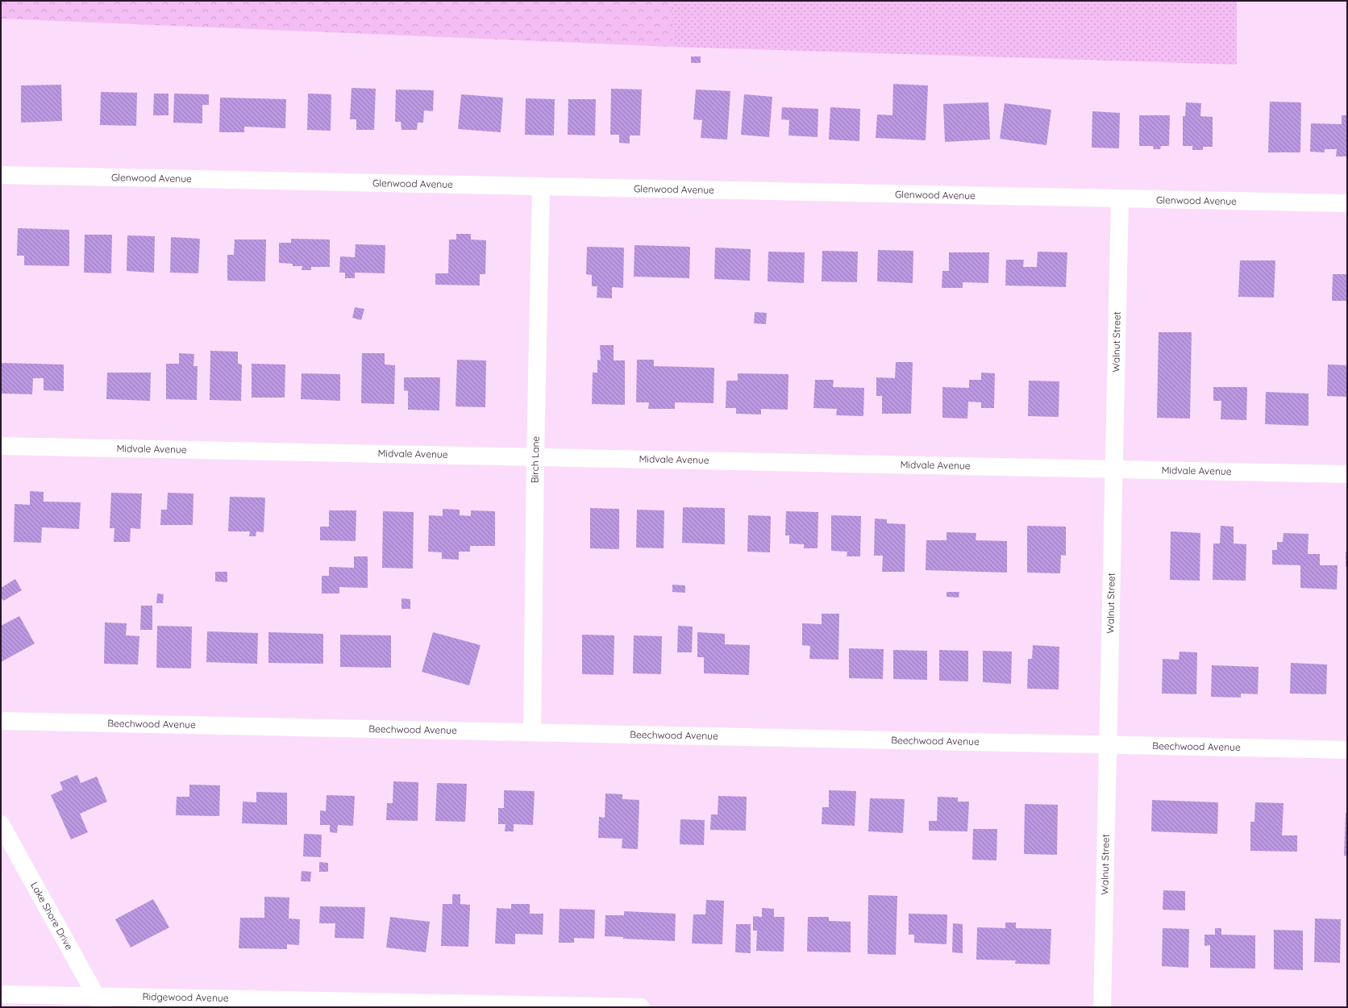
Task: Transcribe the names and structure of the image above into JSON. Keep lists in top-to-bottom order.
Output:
{
  "streets": {
    "street": [
      "Glenwood Avenue",
      "Walnut Street",
      "Midvale Avenue",
      "Birch Lane",
      "Beechwood Avenue",
      "Lake Shore Drive",
      "Ridgewood Avenue"
    ]
  },
  "crossings": [
    ["Glenwood Avenue", "Walnut Street"],
    ["Glenwood Avenue", "Birch Lane"],
    ["Walnut Street", "Midvale Avenue"],
    ["Walnut Street", "Beechwood Avenue"],
    ["Midvale Avenue", "Birch Lane"],
    ["Birch Lane", "Beechwood Avenue"],
    ["Lake Shore Drive", "Ridgewood Avenue"]
  ]
}
